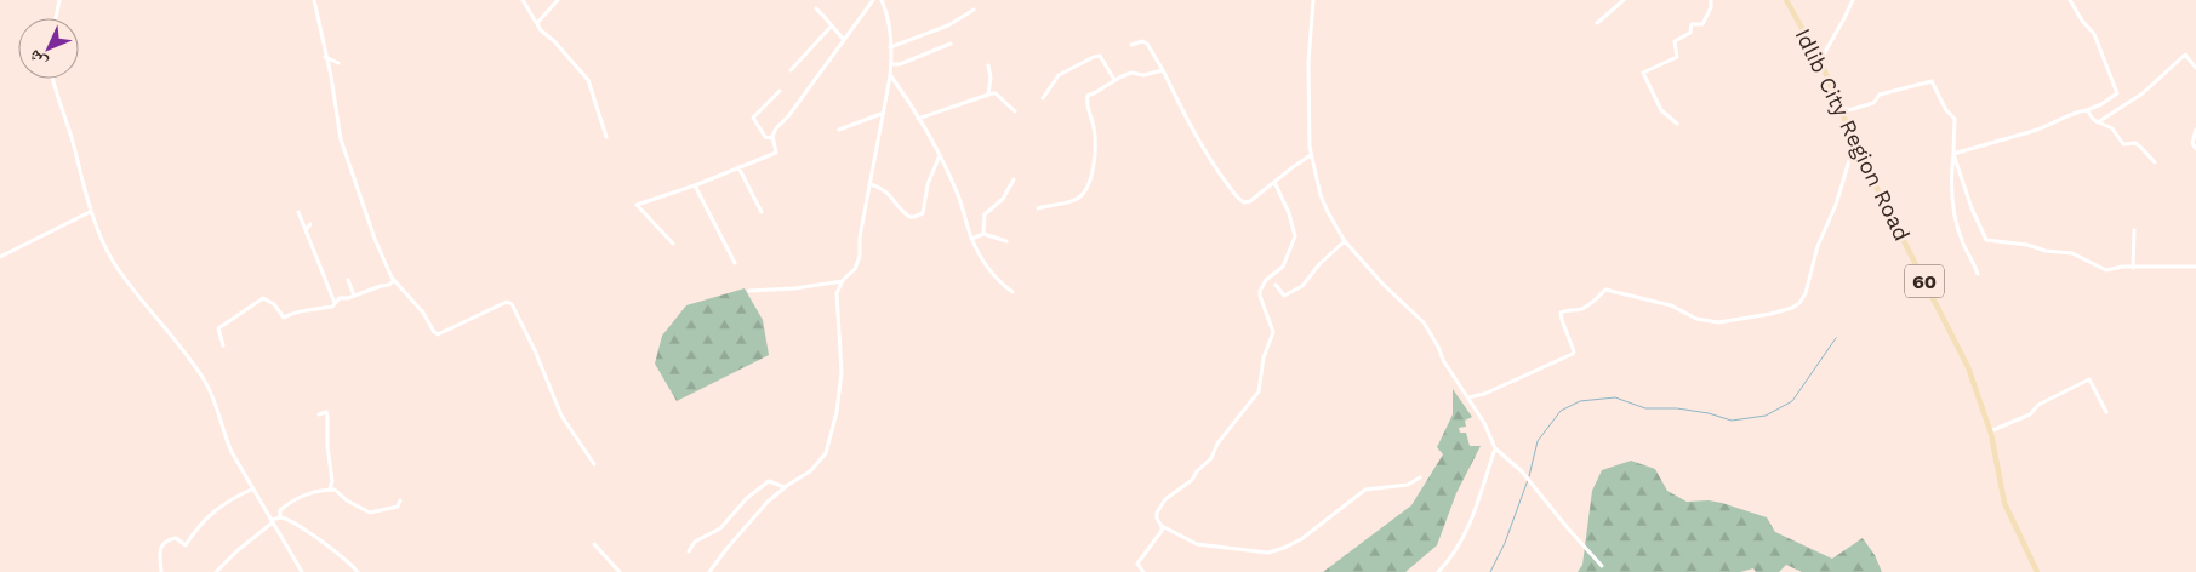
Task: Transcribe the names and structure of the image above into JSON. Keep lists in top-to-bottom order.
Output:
{
  "streets": {
    "main road": ["Idlib City Region Road", "60"]
  },
  "north": "bottom left"
}
